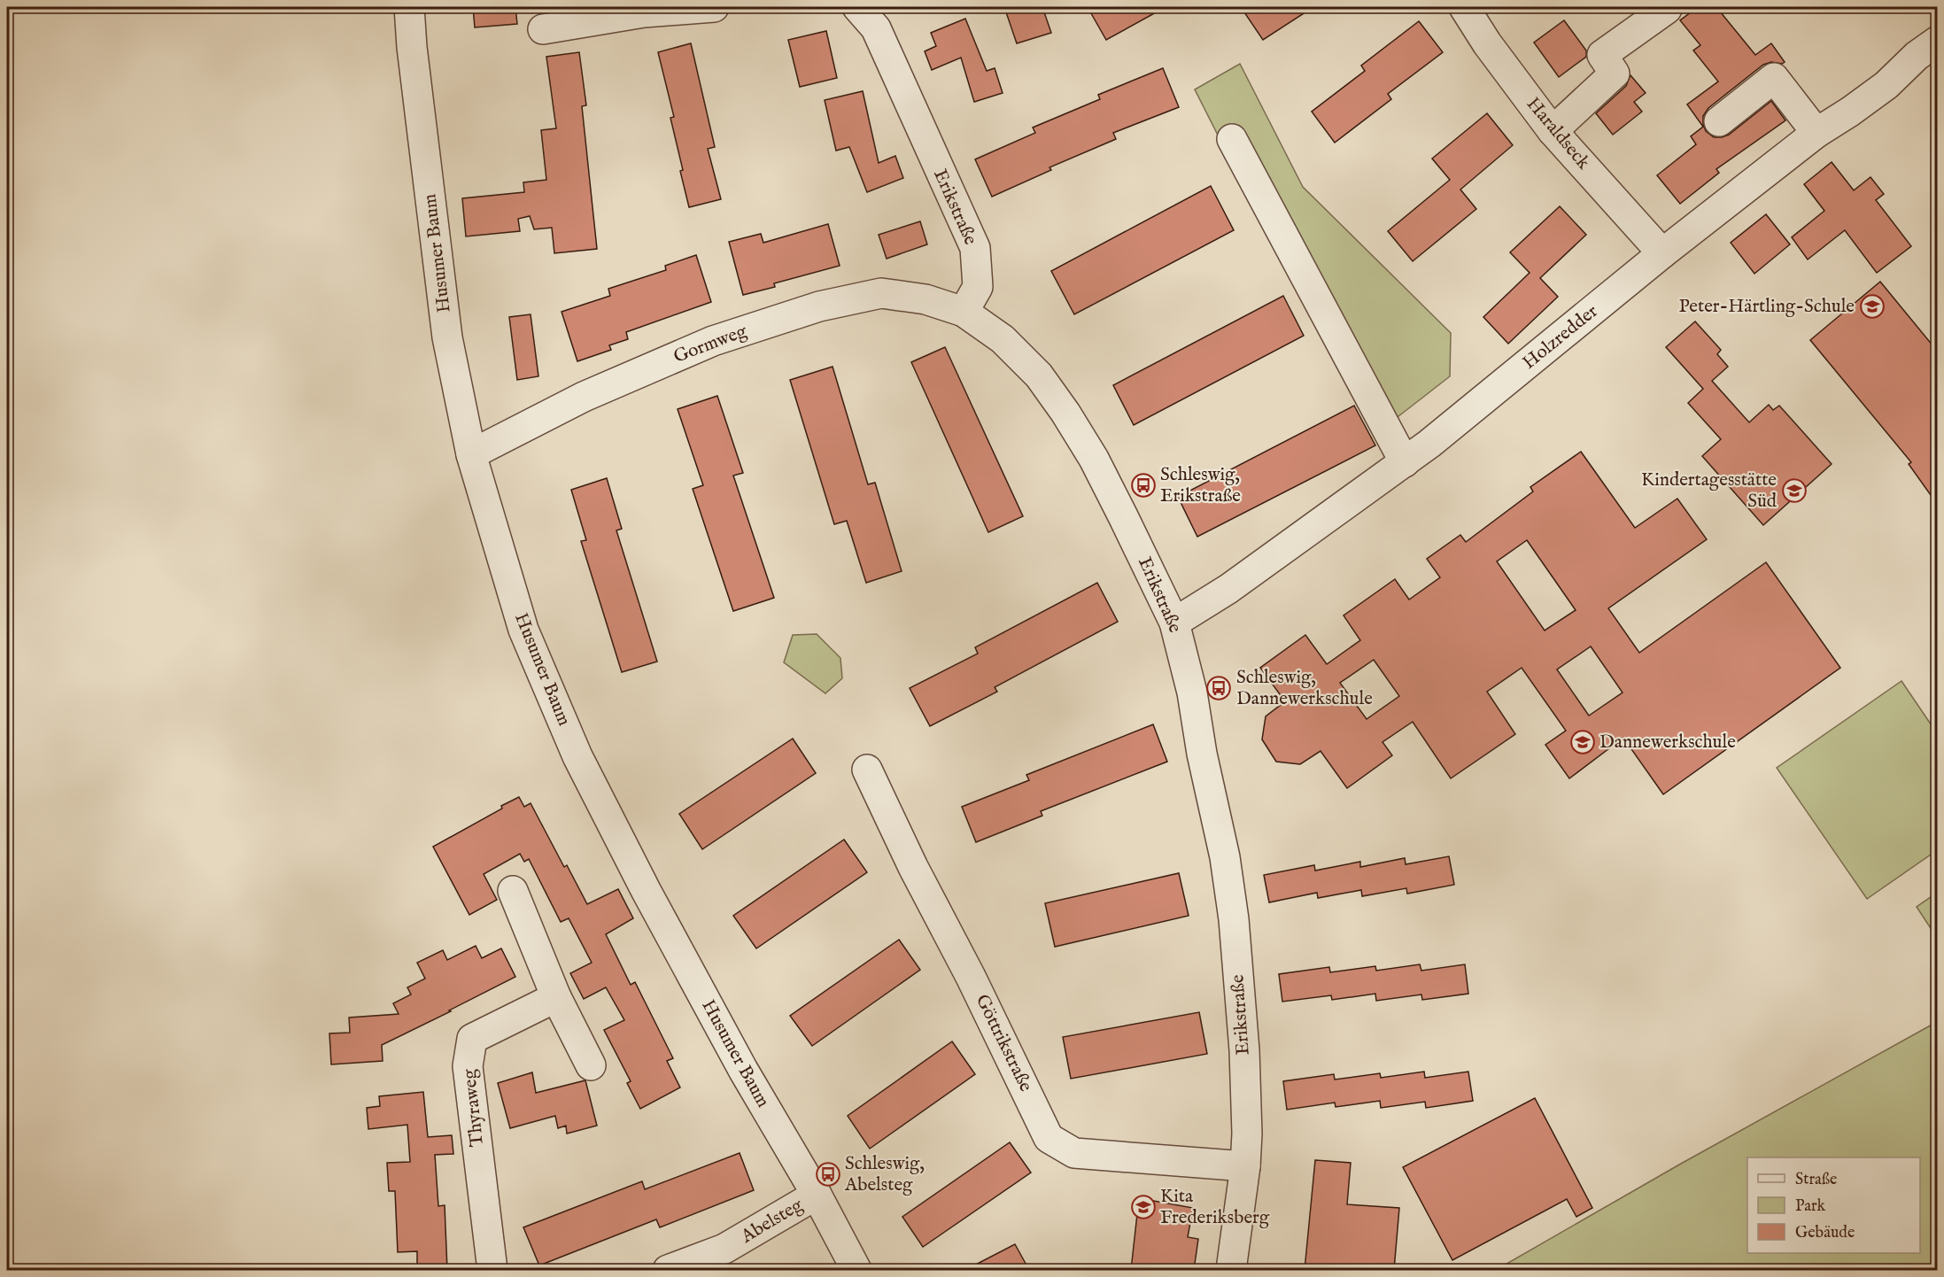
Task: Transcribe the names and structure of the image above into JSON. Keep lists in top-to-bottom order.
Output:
{
  "streets": {
    "street": [
      "Haraldseck",
      "Erikstraße",
      "Husumer Baum",
      "Holzredder",
      "Gormweg",
      "Göttrikstraße",
      "Thyraweg",
      "Abelsteg"
    ]
  },
  "crossings": [
    ["Haraldseck", "Holzredder"],
    ["Erikstraße", "Holzredder"],
    ["Erikstraße", "Gormweg"],
    ["Erikstraße", "Göttrikstraße"],
    ["Husumer Baum", "Gormweg"],
    ["Husumer Baum", "Abelsteg"]
  ],
  "places": {
    "school or university": [
      "Peter-Härtling-Schule",
      "Kindertagesstätte Süd",
      "Dannewerkschule",
      "Kita Frederiksberg"
    ],
    "bus stop": ["Schleswig, Erikstraße", "Schleswig, Dannewerkschule", "Schleswig, Abelsteg"]
  },
  "legend": ["Straße", "Park", "Gebäude"]
}
